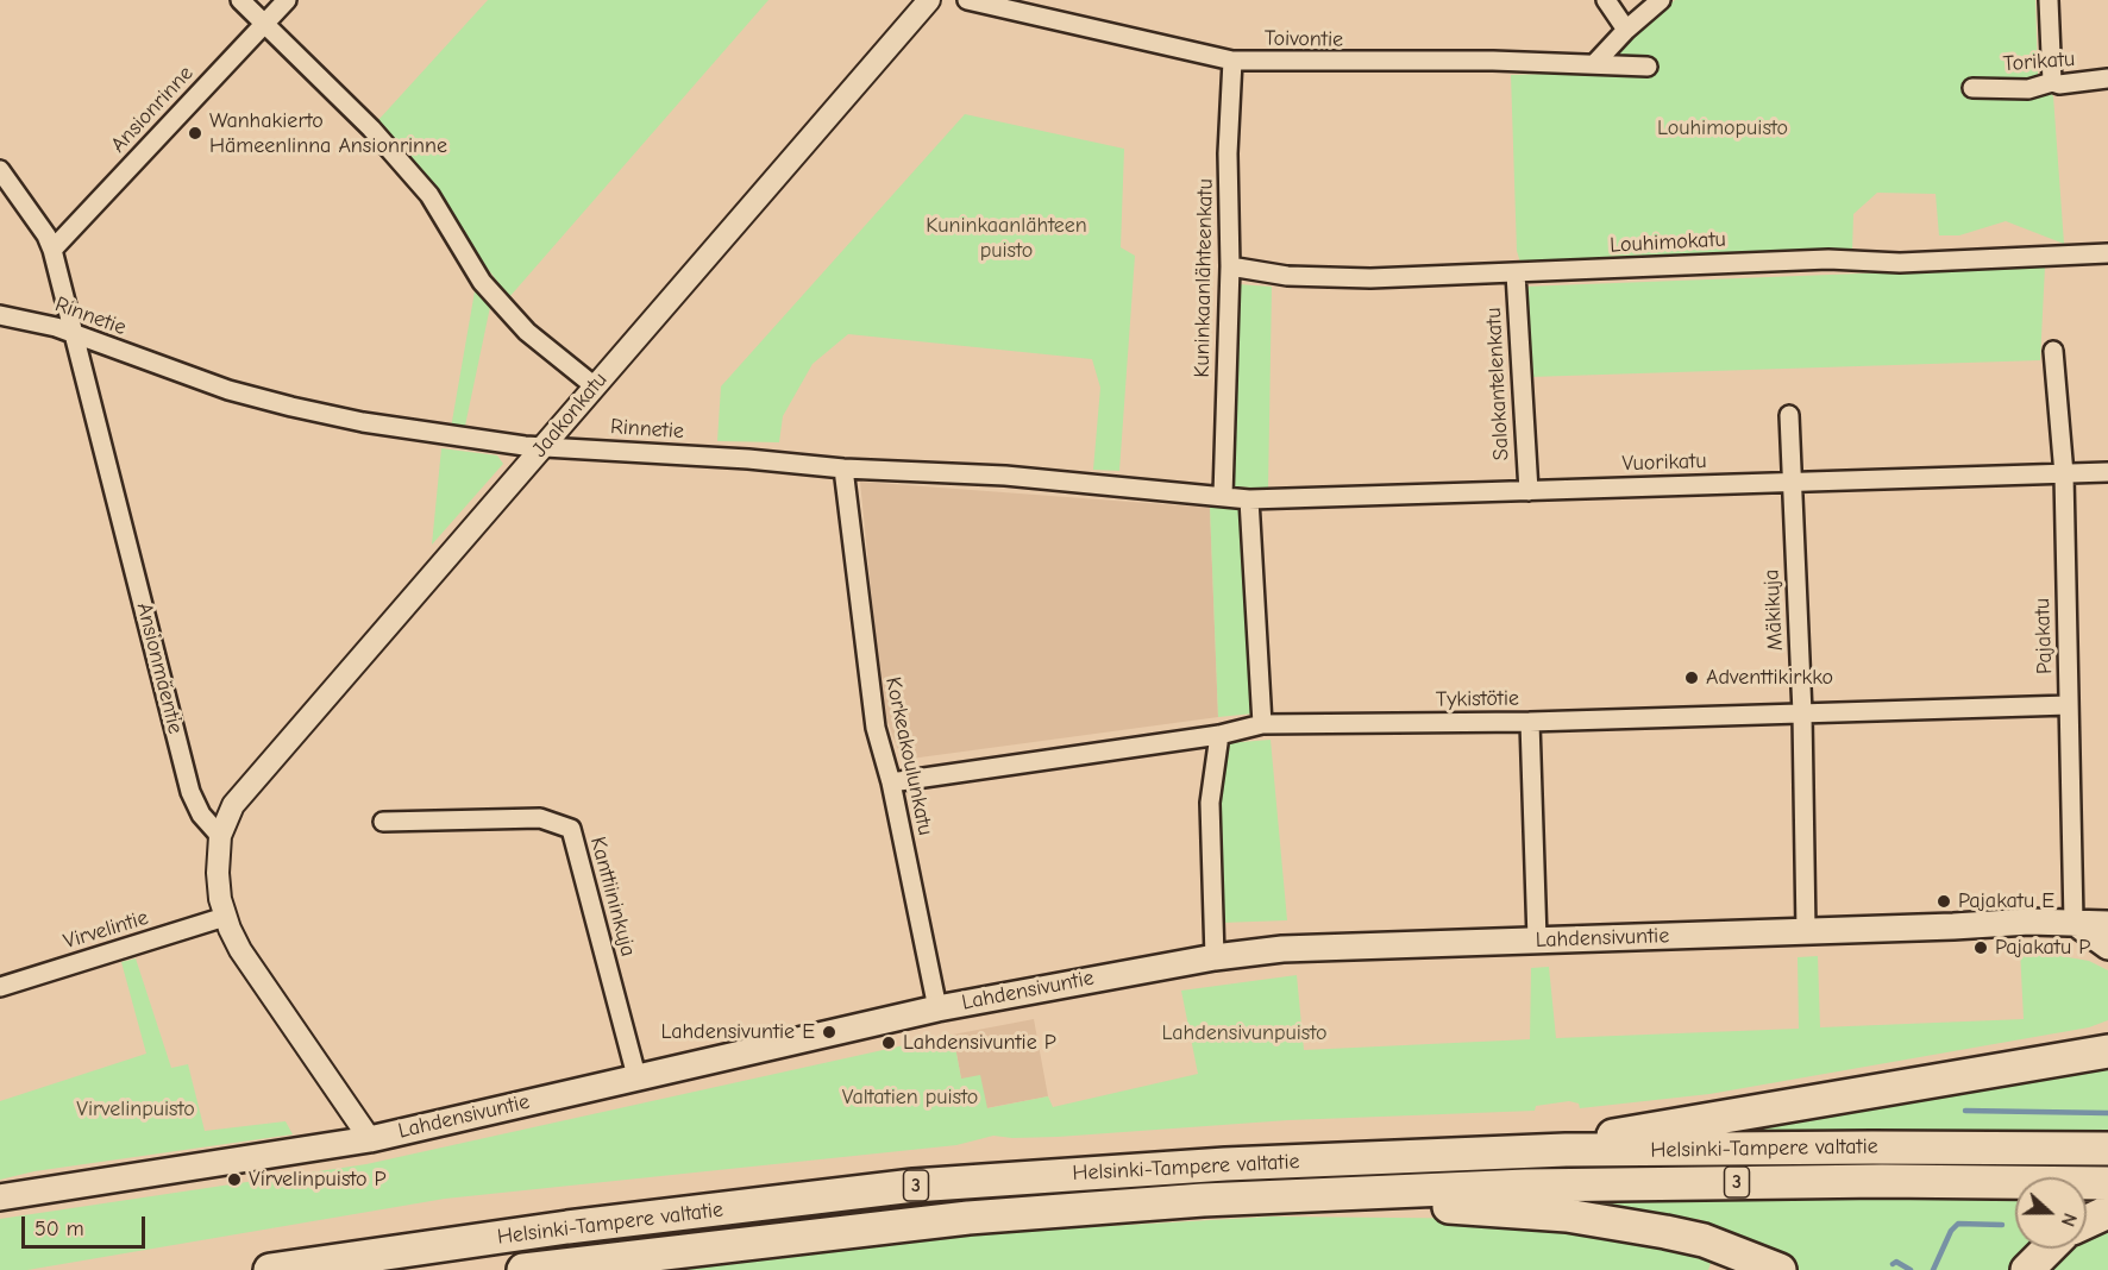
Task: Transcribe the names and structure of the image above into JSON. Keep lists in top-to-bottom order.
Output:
{
  "streets": {
    "highway": ["Helsinki-Tampere valtatie", "3"],
    "main road": ["Lahdensivuntie"],
    "street": [
      "Toivontie",
      "Torikatu",
      "Ansionrinne",
      "Louhimokatu",
      "Kuninkaanlähteenkatu",
      "Rinnetie",
      "Salokantelenkatu",
      "Jaakonkatu",
      "Vuorikatu",
      "Mäkikuja",
      "Pajakatu",
      "Ansionmäentie",
      "Tykistötie",
      "Korkeakoulunkatu",
      "Kanttiininkuja",
      "Virvelintie"
    ]
  },
  "crossings": [
    ["Toivontie", "Kuninkaanlähteenkatu"],
    ["Ansionrinne", "Ansionmäentie"],
    ["Louhimokatu", "Kuninkaanlähteenkatu"],
    ["Louhimokatu", "Salokantelenkatu"],
    ["Kuninkaanlähteenkatu", "Rinnetie"],
    ["Kuninkaanlähteenkatu", "Vuorikatu"],
    ["Rinnetie", "Jaakonkatu"],
    ["Rinnetie", "Vuorikatu"],
    ["Rinnetie", "Ansionmäentie"],
    ["Rinnetie", "Korkeakoulunkatu"],
    ["Salokantelenkatu", "Vuorikatu"],
    ["Jaakonkatu", "Ansionmäentie"],
    ["Vuorikatu", "Mäkikuja"],
    ["Vuorikatu", "Pajakatu"],
    ["Mäkikuja", "Tykistötie"],
    ["Mäkikuja", "Lahdensivuntie"],
    ["Pajakatu", "Tykistötie"],
    ["Pajakatu", "Lahdensivuntie"],
    ["Tykistötie", "Korkeakoulunkatu"],
    ["Korkeakoulunkatu", "Lahdensivuntie"],
    ["Kanttiininkuja", "Lahdensivuntie"]
  ],
  "parks": [
    "Louhimopuisto",
    "Kuninkaanlähteen puisto",
    "Lahdensivunpuisto",
    "Valtatien puisto",
    "Virvelinpuisto"
  ],
  "places": [
    "Wanhakierto Hämeenlinna Ansionrinne",
    "Adventtikirkko",
    "Pajakatu E",
    "Pajakatu P",
    "Lahdensivuntie E",
    "Lahdensivuntie P",
    "Virvelinpuisto P"
  ],
  "scale_bar": "50 m",
  "north": "right"
}
